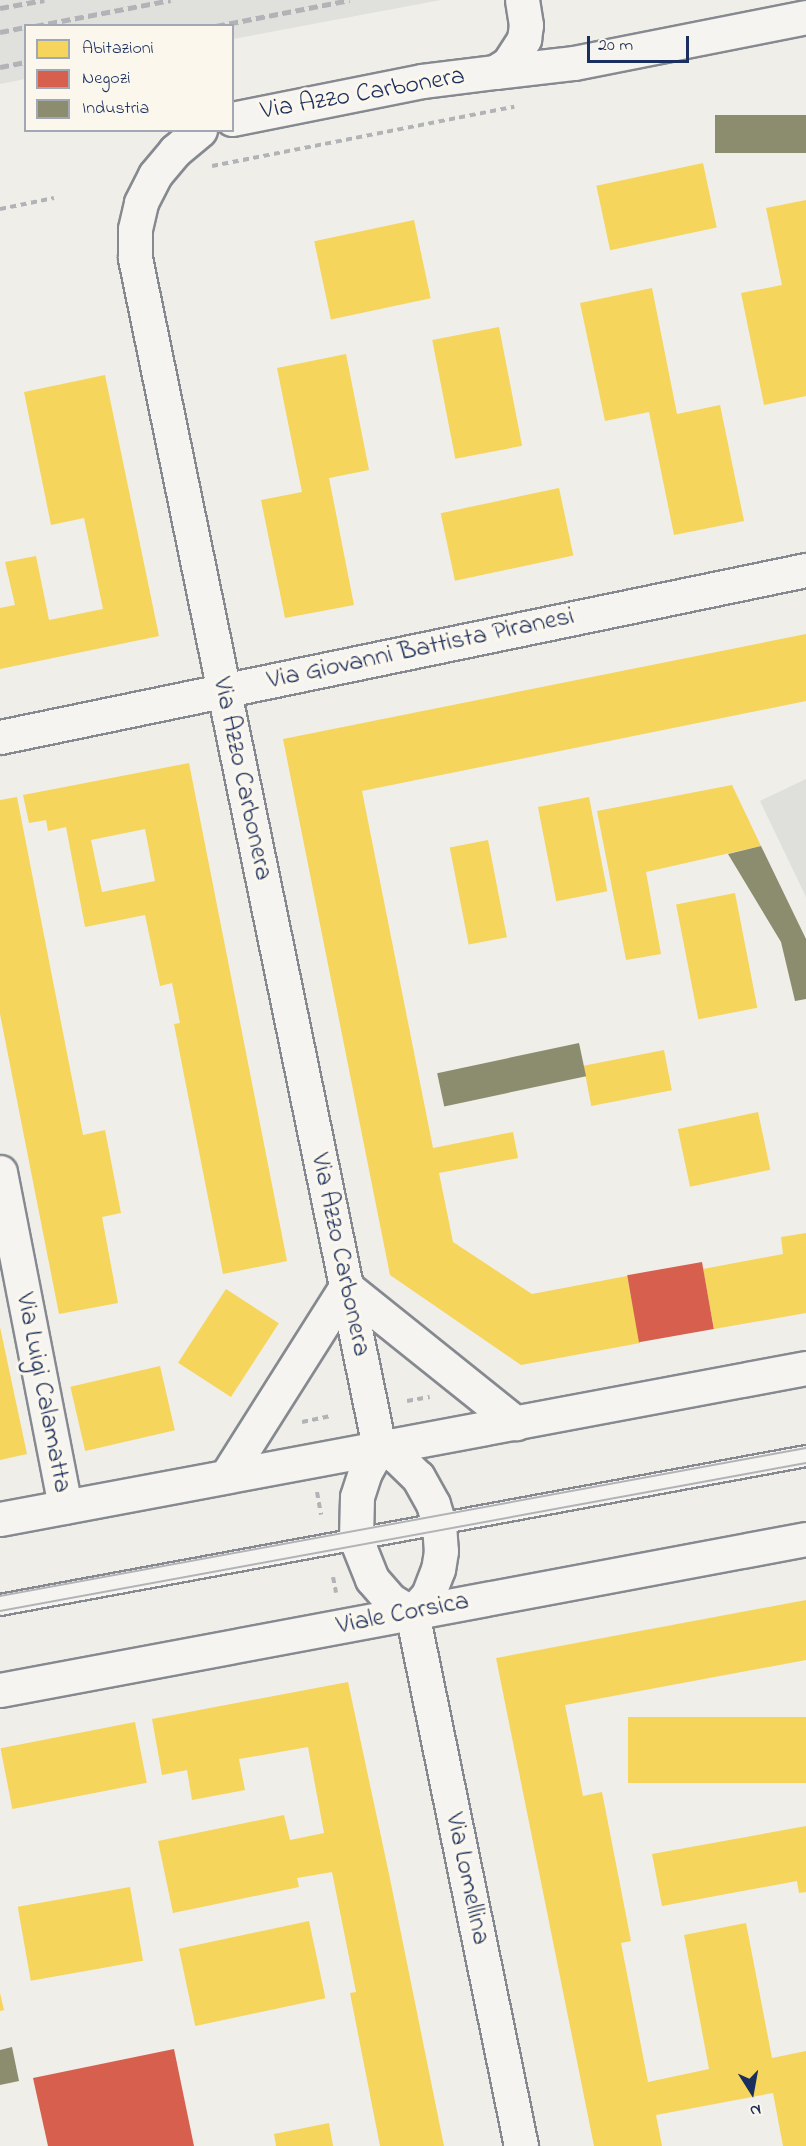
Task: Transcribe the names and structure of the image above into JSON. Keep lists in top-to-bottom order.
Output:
{
  "streets": {
    "street": [
      "Via Azzo Carbonera",
      "Via Giovanni Battista Piranesi",
      "Via Luigi Calamatta",
      "Viale Corsica",
      "Via Lomellina"
    ]
  },
  "crossings": [
    ["Via Azzo Carbonera", "Via Giovanni Battista Piranesi"],
    ["Viale Corsica", "Via Lomellina"]
  ],
  "legend": ["Abitazioni", "Negozi", "Industria"],
  "scale_bar": "20 m",
  "north": "bottom"
}
